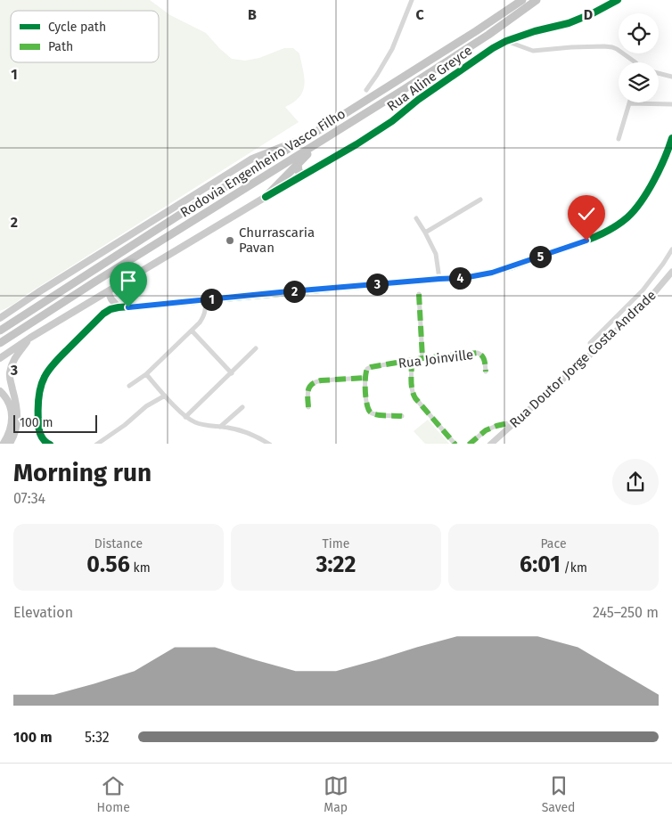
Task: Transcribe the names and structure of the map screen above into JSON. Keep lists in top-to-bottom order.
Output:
{
  "streets": {
    "highway": ["Rodovia Engenheiro Vasco Filho"],
    "main road": ["Rua Aline Greyce", "Rua Doutor Jorge Costa Andrade"],
    "street": ["Rua Joinville"]
  },
  "places": ["Churrascaria Pavan"],
  "legend": ["Cycle path", "Path"],
  "scale_bar": "100 m",
  "page": {
    "pins": [
      "5",
      "4",
      "3",
      "2",
      "1"
    ],
    "scale": "100 m",
    "heading": ["Morning run", "07:34"],
    "stats": [
      ["Distance", "0.56 km"],
      ["Time", "3:22"],
      ["Pace", "6:01 /km"]
    ],
    "chart": ["Elevation", "245–250 m"],
    "list": [
      {
        "name": "100 m",
        "note": "5:32"
      }
    ],
    "tabs": ["Home", "Map", "Saved"]
  },
  "grid": {
    "columns": ["B", "C", "D"],
    "rows": ["1", "2", "3"]
  }
}
